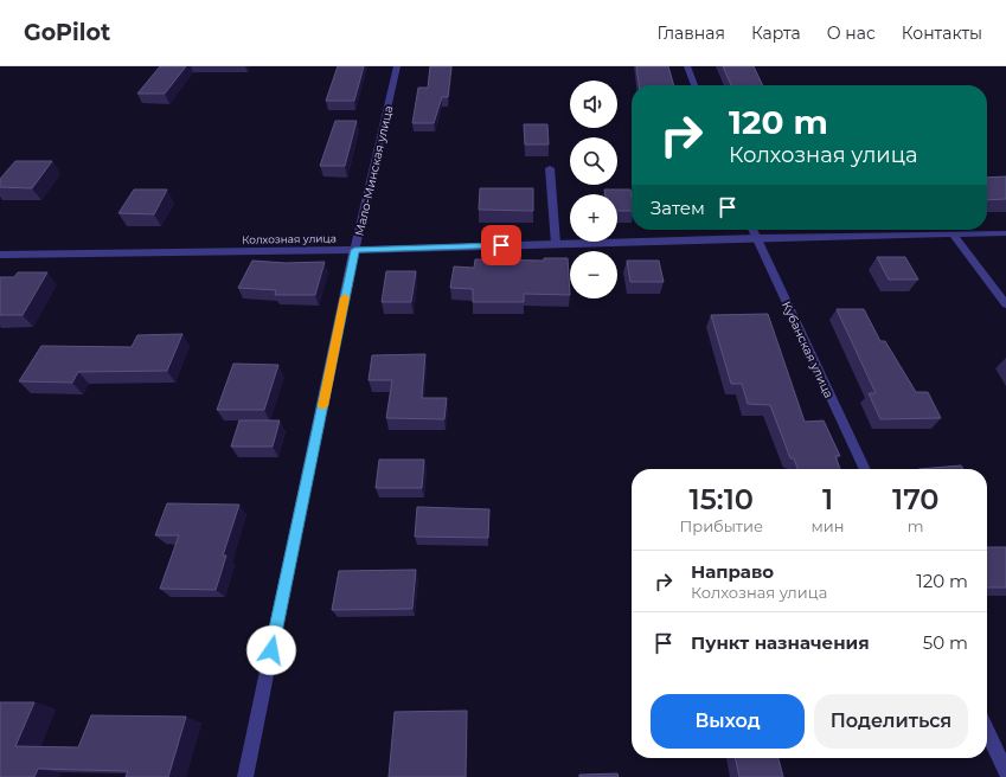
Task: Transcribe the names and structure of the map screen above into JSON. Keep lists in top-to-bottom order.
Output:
{
  "streets": {
    "street": ["Мало-Минская улица", "Колхозная улица", "Кубанская улица"]
  },
  "crossings": [
    ["Мало-Минская улица", "Колхозная улица"],
    ["Колхозная улица", "Кубанская улица"]
  ],
  "page": {
    "header": "GoPilot",
    "nav": [
      "Главная",
      "Карта",
      "О нас",
      "Контакты"
    ],
    "map_buttons": ["+", "−"],
    "turn": ["120 m", "Колхозная улица"],
    "then": "Затем",
    "eta": [
      "15:10",
      "Прибытие",
      "1",
      "мин",
      "170",
      "m"
    ],
    "list": [
      {
        "name": "Направо",
        "note": "Колхозная улица",
        "value": "120 m"
      },
      {
        "name": "Пункт назначения",
        "value": "50 m"
      }
    ],
    "buttons": ["Выход", "Поделиться"]
  }
}
